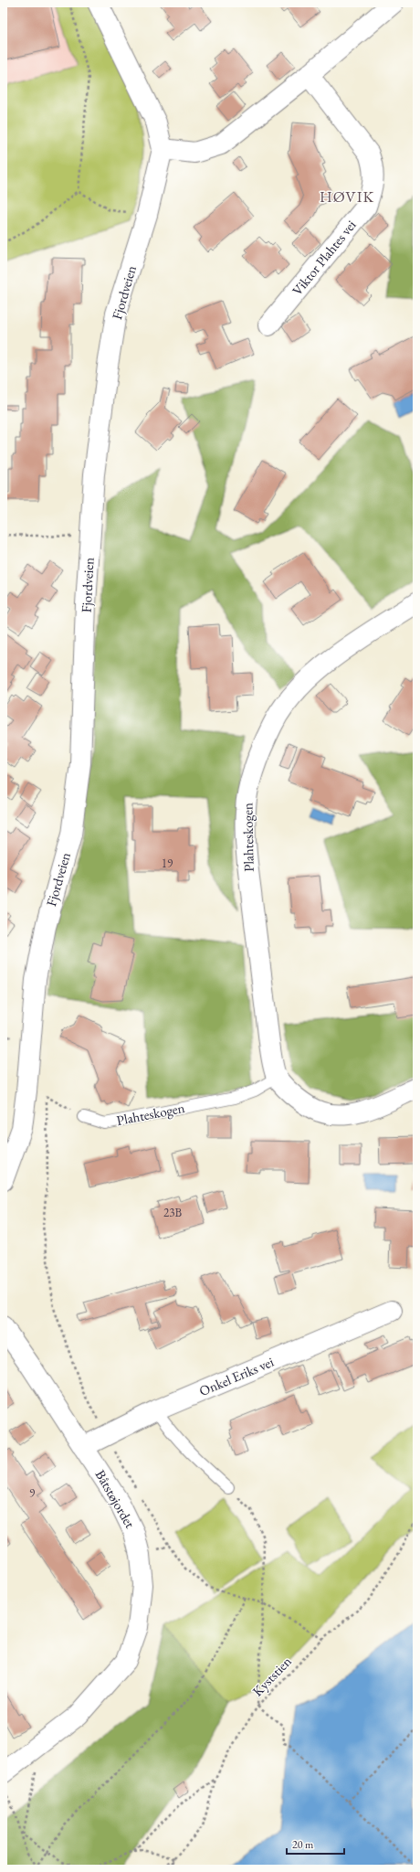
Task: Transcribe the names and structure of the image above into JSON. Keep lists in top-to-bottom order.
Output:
{
  "streets": {
    "street": [
      "Viktor Plahtes vei",
      "Fjordveien",
      "Plahteskogen",
      "Onkel Eriks vei",
      "Båtstøjordet"
    ],
    "path": ["Kyststien"]
  },
  "crossings": [
    ["Onkel Eriks vei", "Båtstøjordet"]
  ],
  "districts": ["HØVIK"],
  "house_numbers": ["19", "23B", "9"],
  "scale_bar": "20 m"
}
